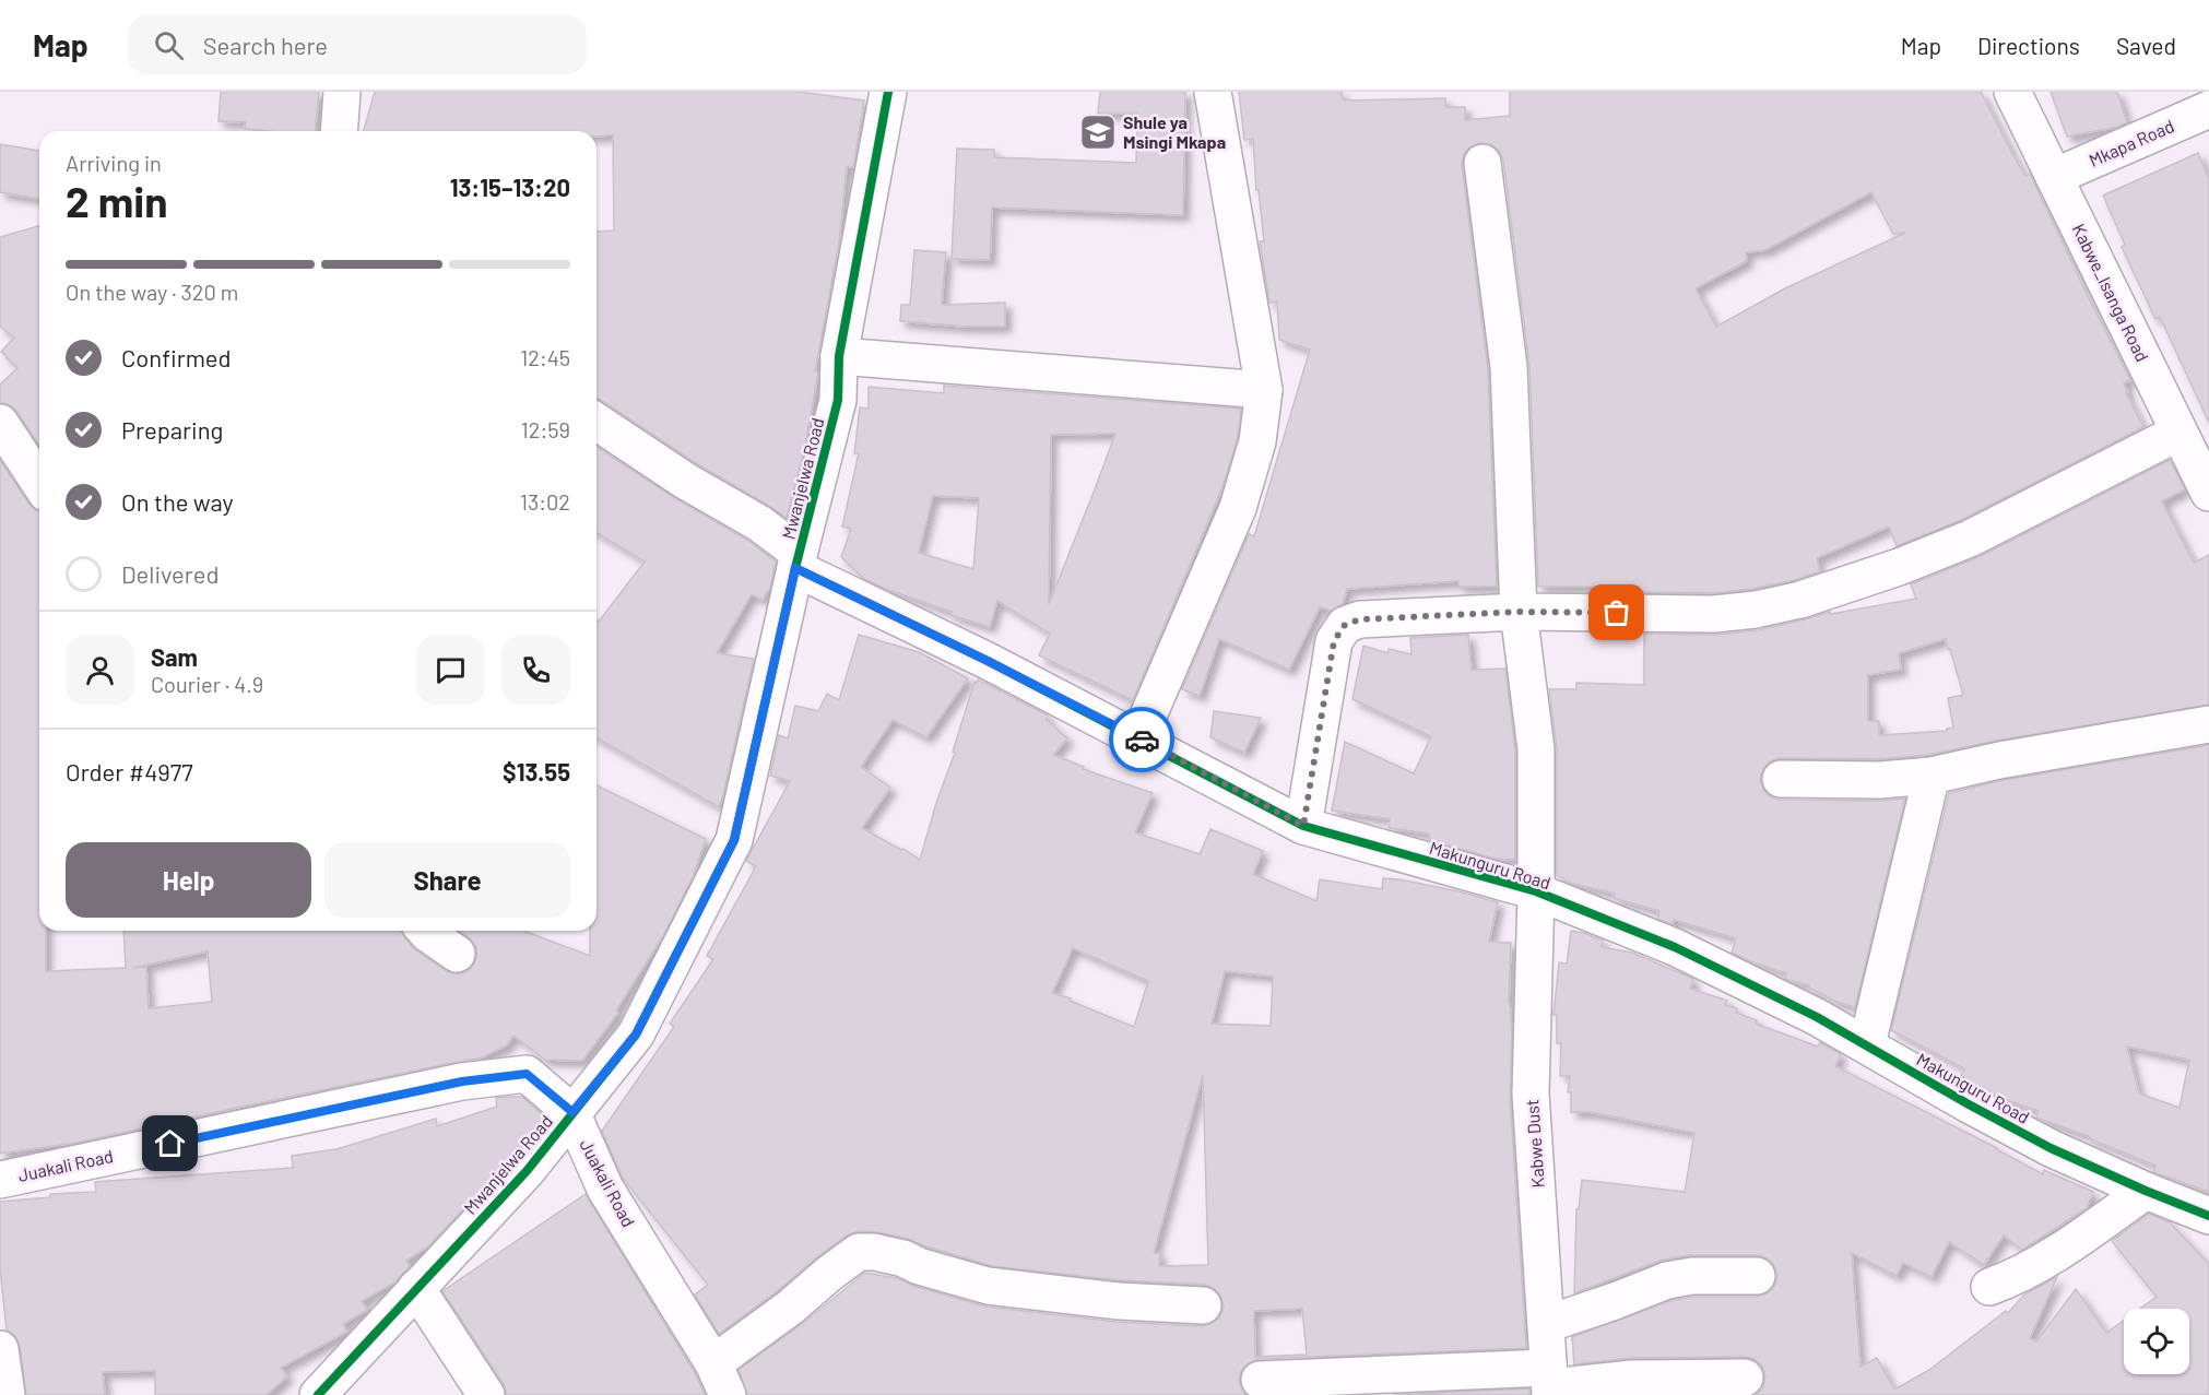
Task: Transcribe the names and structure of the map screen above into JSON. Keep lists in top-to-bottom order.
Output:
{
  "streets": {
    "street": [
      "Mkapa Road",
      "Kabwe_Isanga Road",
      "Mwanjelwa Road",
      "Makunguru Road",
      "Kabwe Dust",
      "Juakali Road"
    ]
  },
  "crossings": [
    ["Mkapa Road", "Kabwe_Isanga Road"],
    ["Mwanjelwa Road", "Makunguru Road"],
    ["Mwanjelwa Road", "Juakali Road"],
    ["Makunguru Road", "Kabwe Dust"]
  ],
  "places": {
    "school or university": ["Shule ya Msingi Mkapa"]
  },
  "page": {
    "header": "Map",
    "search": "Search here",
    "nav": ["Map", "Directions", "Saved"],
    "heading": ["2 min", "Arriving in", "13:15–13:20"],
    "panel": [
      "Sam",
      "Courier · 4.9",
      "Order #4977",
      "$13.55"
    ],
    "bar": "On the way · 320 m",
    "list": [
      ["Confirmed", "12:45"],
      ["Preparing", "12:59"],
      ["On the way", "13:02"],
      "Delivered"
    ],
    "buttons": ["Help", "Share"]
  }
}
